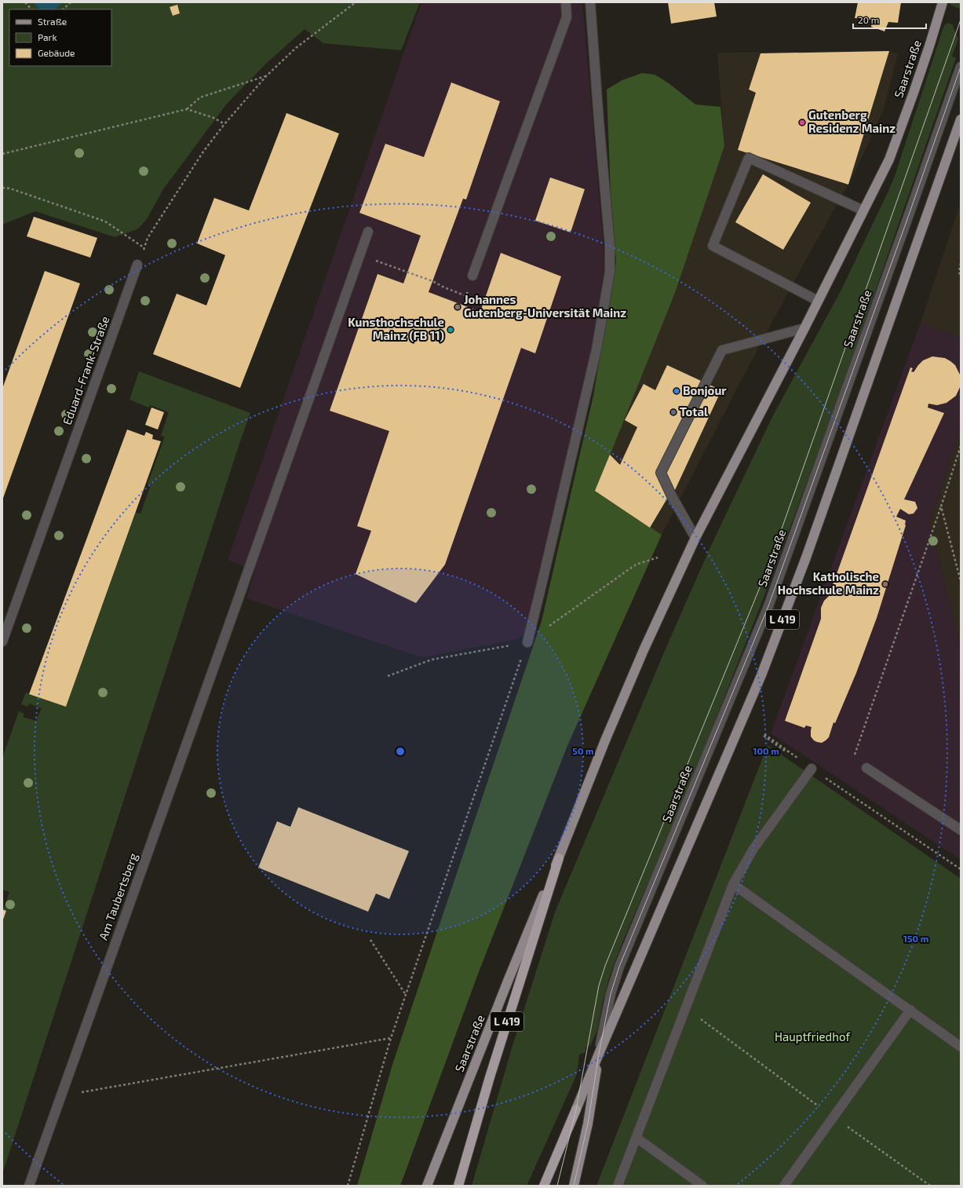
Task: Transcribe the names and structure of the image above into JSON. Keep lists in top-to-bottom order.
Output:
{
  "streets": {
    "highway": ["Saarstraße", "L 419"],
    "street": ["Eduard-Frank-Straße", "Am Taubertsberg"]
  },
  "parks": ["Hauptfriedhof"],
  "places": [
    "Gutenberg Residenz Mainz",
    "Johannes Gutenberg-Universität Mainz",
    "Kunsthochschule Mainz (FB 11)",
    "Bonjour",
    "Total",
    "Katholische Hochschule Mainz"
  ],
  "legend": ["Straße", "Park", "Gebäude"],
  "scale_bar": "20 m",
  "rings": ["50 m", "100 m", "150 m"]
}
